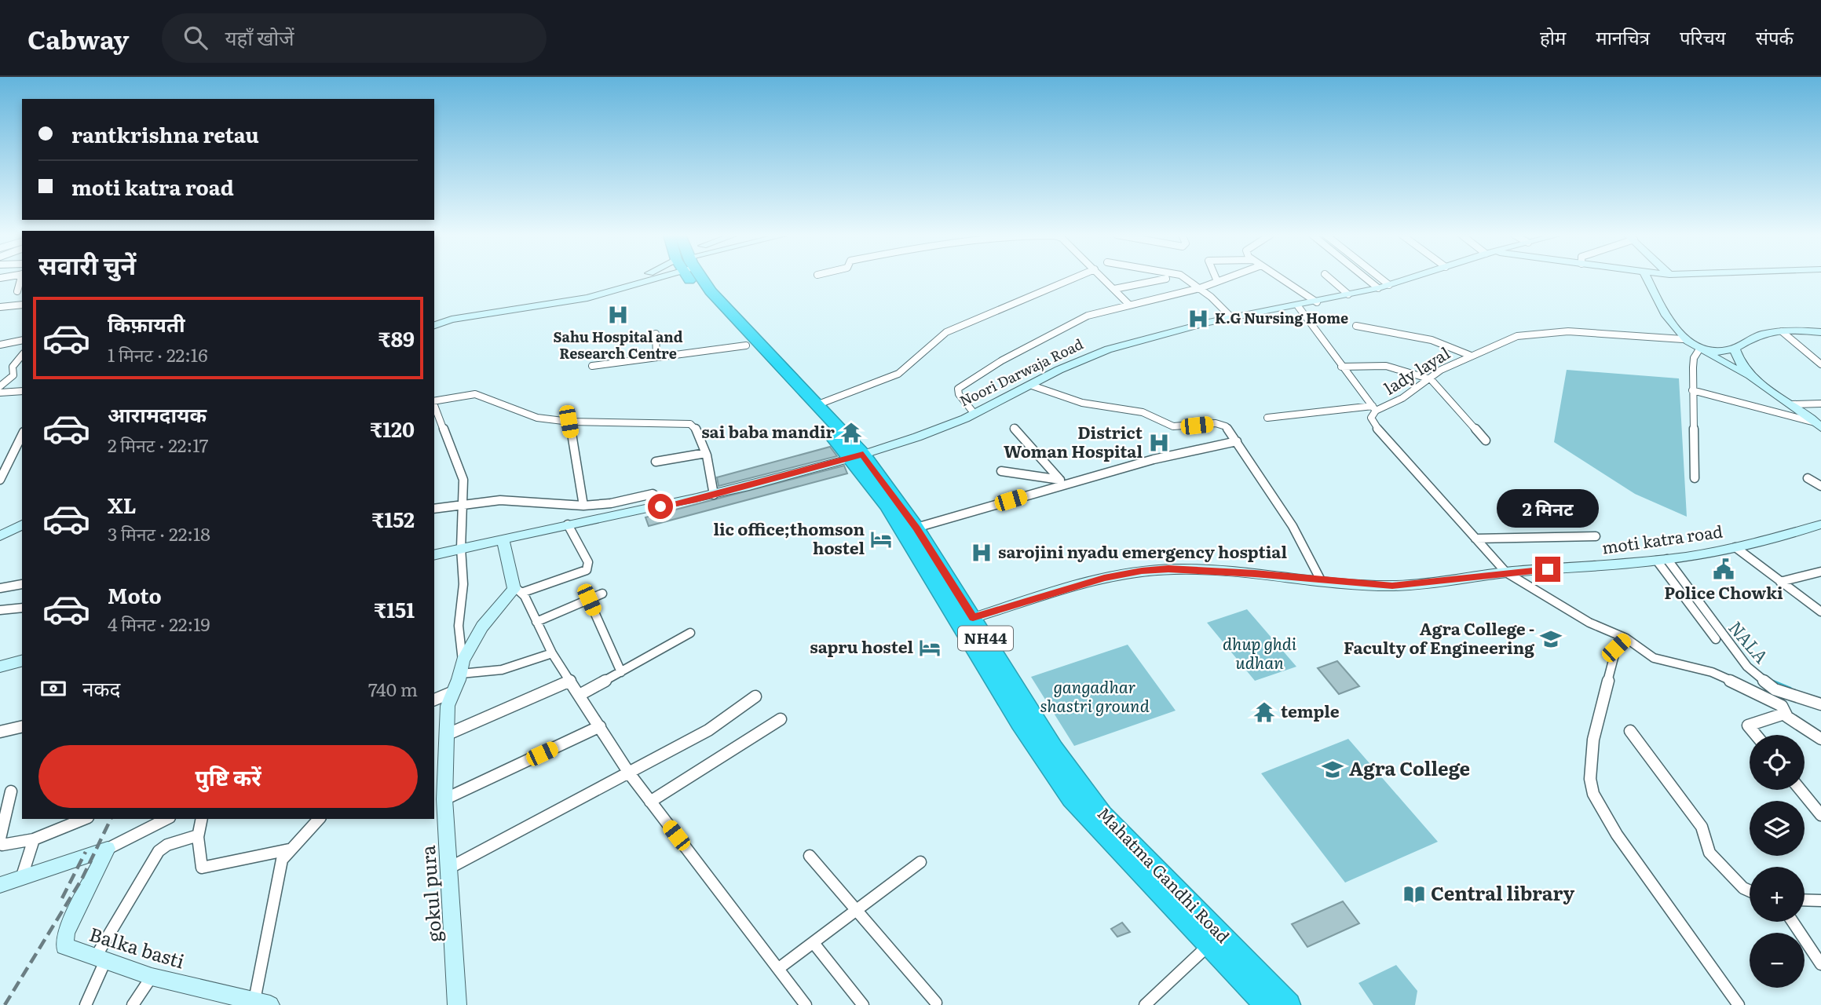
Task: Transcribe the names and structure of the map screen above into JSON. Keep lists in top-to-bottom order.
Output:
{
  "streets": {
    "highway": ["NH44", "Mahatma Gandhi Road"],
    "street": [
      "lady layal",
      "Noori Darwaja Road",
      "moti katra road",
      "gokul pura",
      "Balka basti"
    ]
  },
  "crossings": [
    ["lady layal", "moti katra road"],
    ["Noori Darwaja Road", "Mahatma Gandhi Road"],
    ["moti katra road", "Mahatma Gandhi Road"]
  ],
  "water": ["NALA"],
  "parks": ["dhup ghdi udhan", "gangadhar shastri ground"],
  "places": {
    "hospital": [
      "Sahu Hospital and Research Centre",
      "K.G Nursing Home",
      "District Woman Hospital",
      "sarojini nyadu emergency hosptial"
    ],
    "temple": ["sai baba mandir", "temple"],
    "hotel": ["lic office;thomson hostel", "sapru hostel"],
    "public building": ["Police Chowki"],
    "school or university": ["Agra College - Faculty of Engineering", "Agra College"],
    "library": ["Central library"]
  },
  "page": {
    "header": "Cabway",
    "search": "यहाँ खोजें",
    "nav": [
      "होम",
      "मानचित्र",
      "परिचय",
      "संपर्क"
    ],
    "banner": ["rantkrishna retau", "moti katra road"],
    "heading": "सवारी चुनें",
    "list": [
      {
        "name": "किफ़ायती",
        "note": "1 मिनट · 22:16",
        "value": "₹89"
      },
      {
        "name": "आरामदायक",
        "note": "2 मिनट · 22:17",
        "value": "₹120"
      },
      {
        "name": "XL",
        "note": "3 मिनट · 22:18",
        "value": "₹152"
      },
      {
        "name": "Moto",
        "note": "4 मिनट · 22:19",
        "value": "₹151"
      }
    ],
    "bubble": "2 मिनट",
    "pay": ["नकद", "740 m"],
    "buttons": "पुष्टि करें",
    "map_buttons": ["+", "−"]
  }
}
